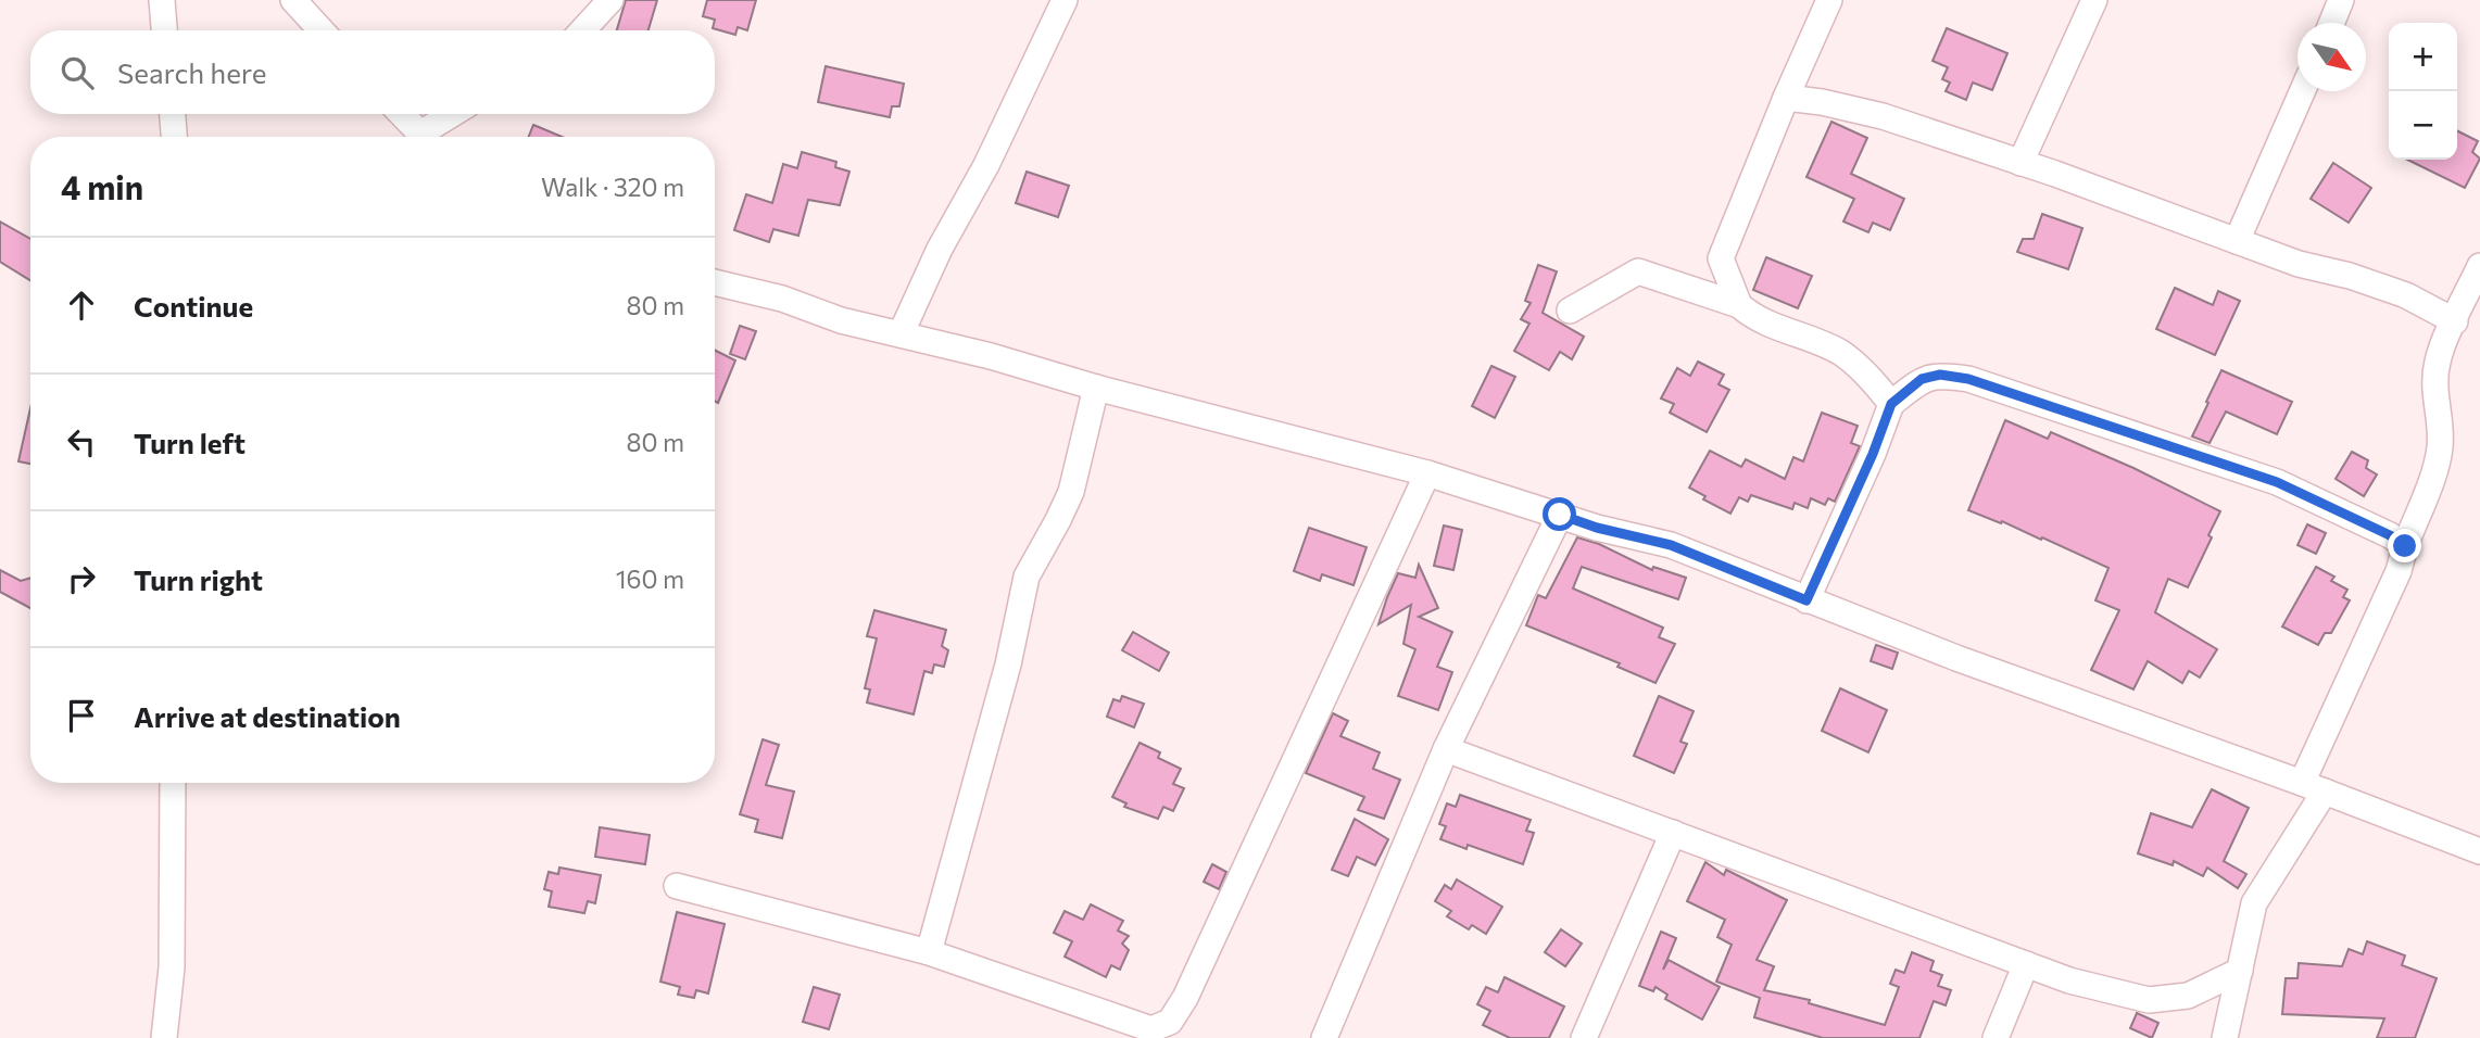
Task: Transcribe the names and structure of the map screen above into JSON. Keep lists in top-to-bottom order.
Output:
{
  "north": "bottom right",
  "page": {
    "map_buttons": ["+", "−"],
    "search": "Search here",
    "heading": ["4 min", "Walk · 320 m"],
    "list": [
      ["Continue", "80 m"],
      ["Turn left", "80 m"],
      ["Turn right", "160 m"],
      "Arrive at destination"
    ]
  }
}
